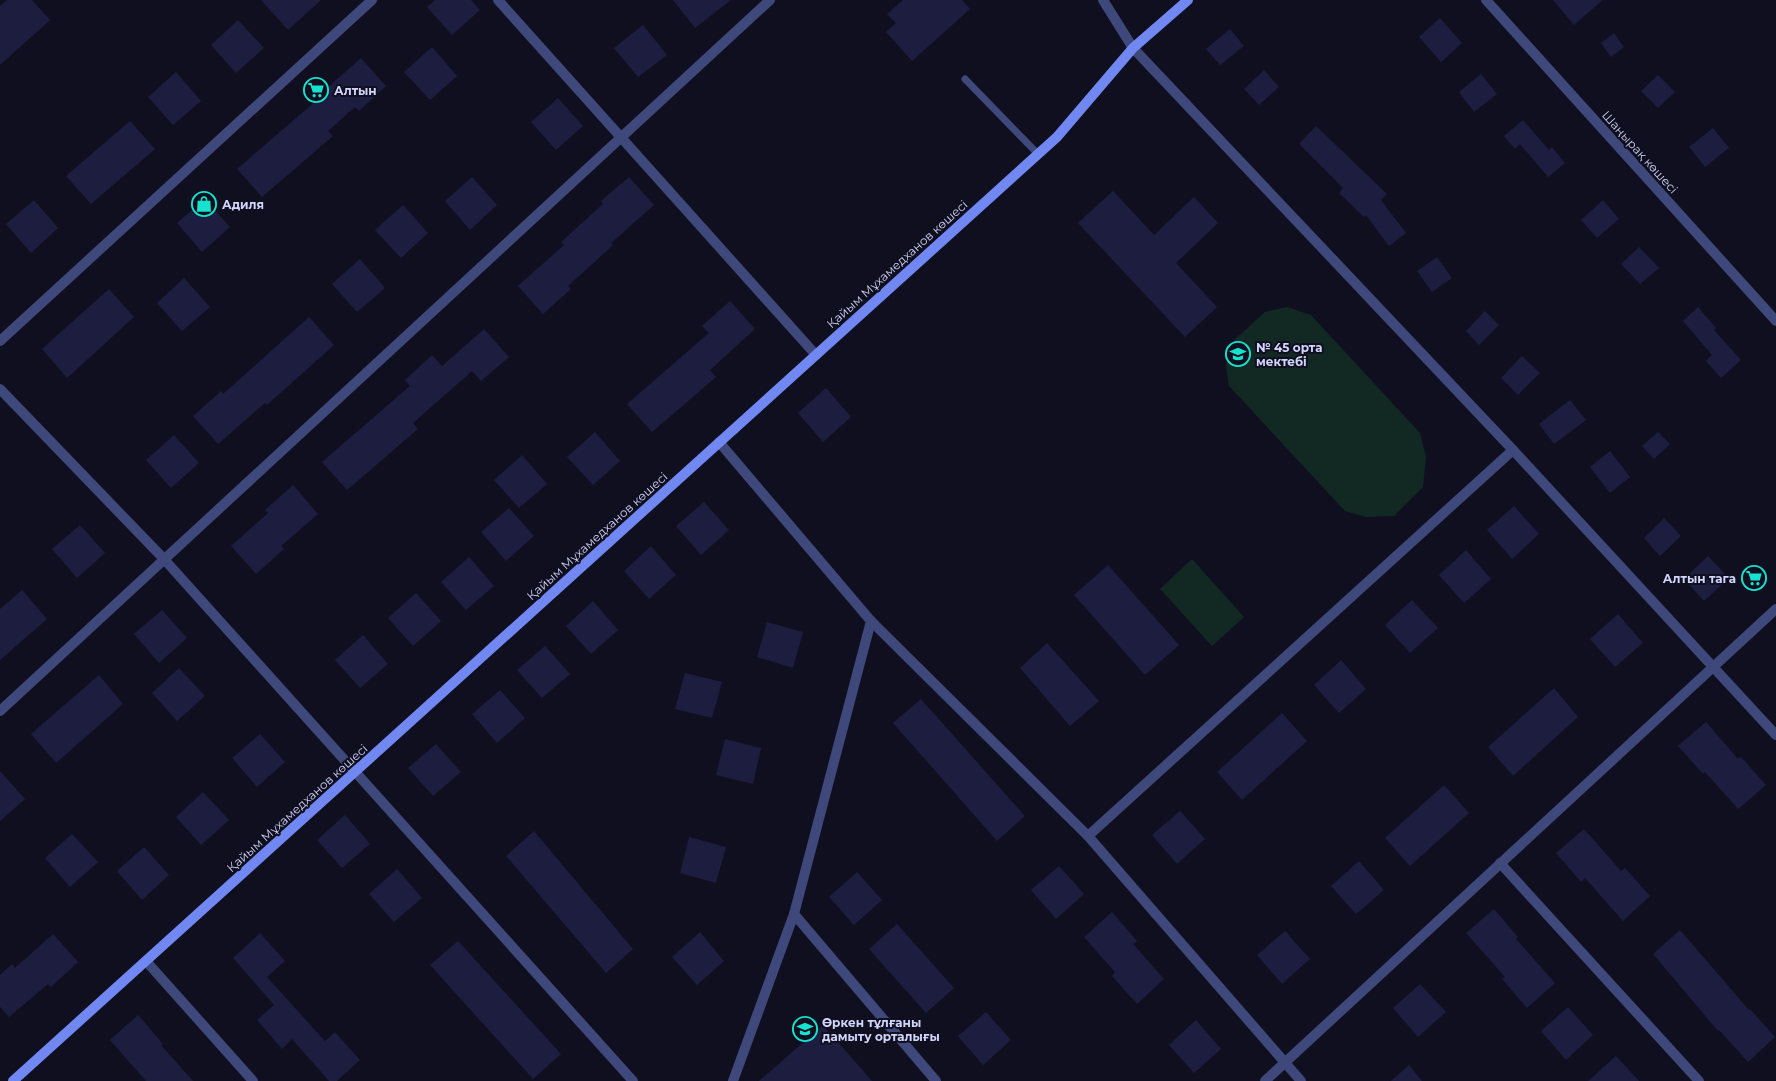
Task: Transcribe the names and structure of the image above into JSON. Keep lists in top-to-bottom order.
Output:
{
  "streets": {
    "street": ["Шаңырақ көшесі", "Қайым Мұхамедханов көшесі"]
  },
  "places": {
    "supermarket": ["Алтын", "Алтын тага"],
    "shop": ["Адиля"],
    "school or university": ["№ 45 орта мектебі", "Өркен тұлғаны дамыту орталығы"]
  }
}
